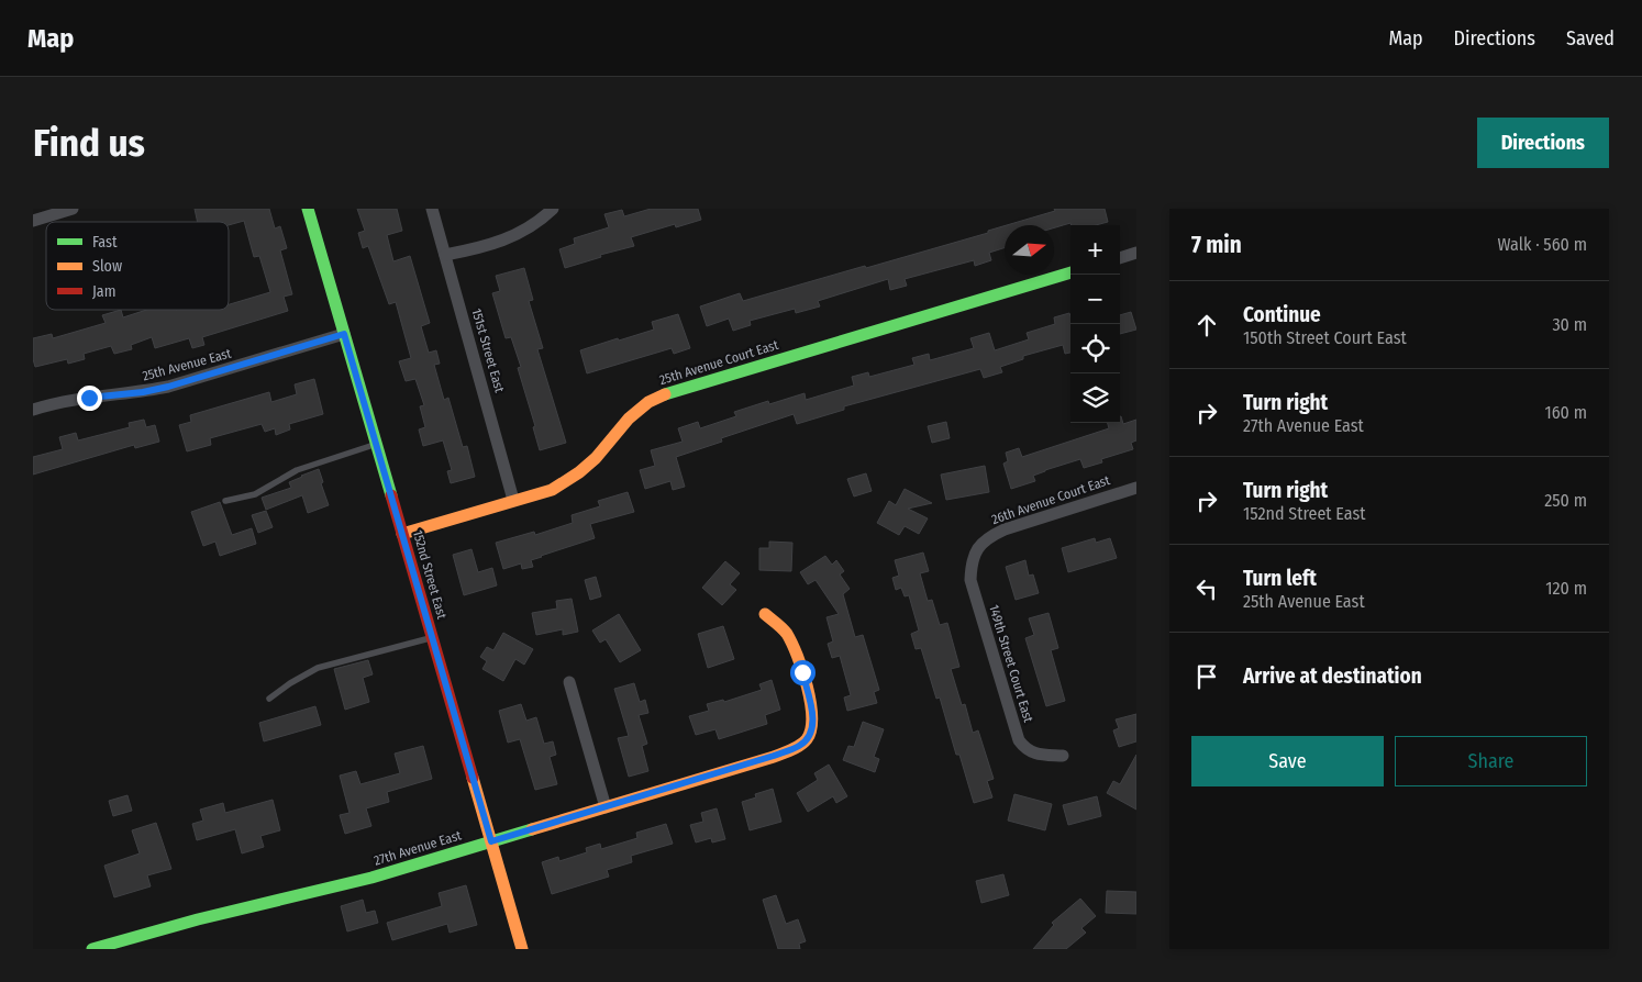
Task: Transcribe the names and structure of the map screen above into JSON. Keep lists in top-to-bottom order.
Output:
{
  "streets": {
    "street": [
      "151st Street East",
      "25th Avenue Court East",
      "25th Avenue East",
      "26th Avenue Court East",
      "152nd Street East",
      "149th Street Court East",
      "27th Avenue East"
    ]
  },
  "crossings": [
    ["151st Street East", "25th Avenue Court East"],
    ["25th Avenue Court East", "152nd Street East"],
    ["25th Avenue East", "152nd Street East"],
    ["26th Avenue Court East", "149th Street Court East"],
    ["152nd Street East", "27th Avenue East"]
  ],
  "legend": ["Fast", "Slow", "Jam"],
  "north": "right",
  "page": {
    "header": "Map",
    "nav": ["Map", "Directions", "Saved"],
    "buttons": [
      "Directions",
      ["Save", "Share"]
    ],
    "title": "Find us",
    "heading": ["7 min", "Walk · 560 m"],
    "map_buttons": ["+", "−"],
    "list": [
      ["Continue", "150th Street Court East", "30 m"],
      ["Turn right", "27th Avenue East", "160 m"],
      ["Turn right", "152nd Street East", "250 m"],
      ["Turn left", "25th Avenue East", "120 m"],
      "Arrive at destination"
    ]
  }
}
